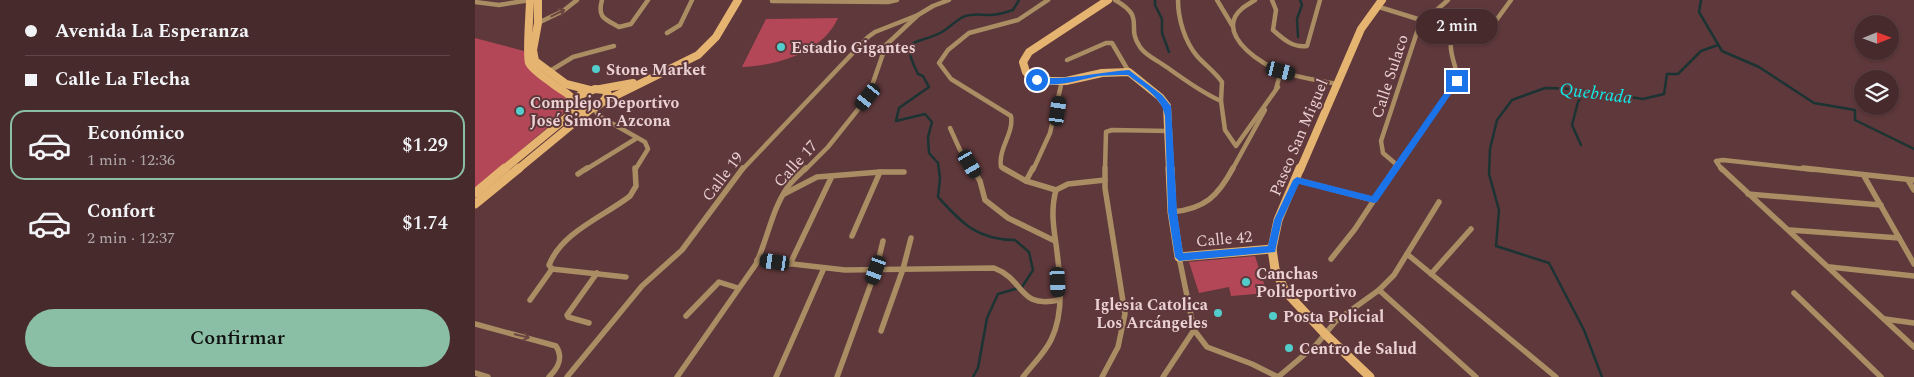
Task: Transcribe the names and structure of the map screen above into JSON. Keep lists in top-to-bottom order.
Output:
{
  "streets": {
    "street": [
      "Calle Sulaco",
      "Paseo San Miguel",
      "Calle 17",
      "Calle 19",
      "Calle 42"
    ]
  },
  "crossings": [
    ["Paseo San Miguel", "Calle 42"],
    ["Calle 17", "Calle 19"]
  ],
  "water": ["Quebrada"],
  "places": [
    "Estadio Gigantes",
    "Stone Market",
    "Complejo Deportivo José Simón Azcona",
    "Canchas Polideportivo",
    "Iglesia Catolica Los Arcángeles",
    "Posta Policial",
    "Centro de Salud"
  ],
  "north": "right",
  "page": {
    "banner": ["Avenida La Esperanza", "Calle La Flecha"],
    "bubble": "2 min",
    "list": [
      {
        "name": "Económico",
        "note": "1 min · 12:36",
        "value": "$1.29"
      },
      {
        "name": "Confort",
        "note": "2 min · 12:37",
        "value": "$1.74"
      }
    ],
    "buttons": "Confirmar"
  }
}
